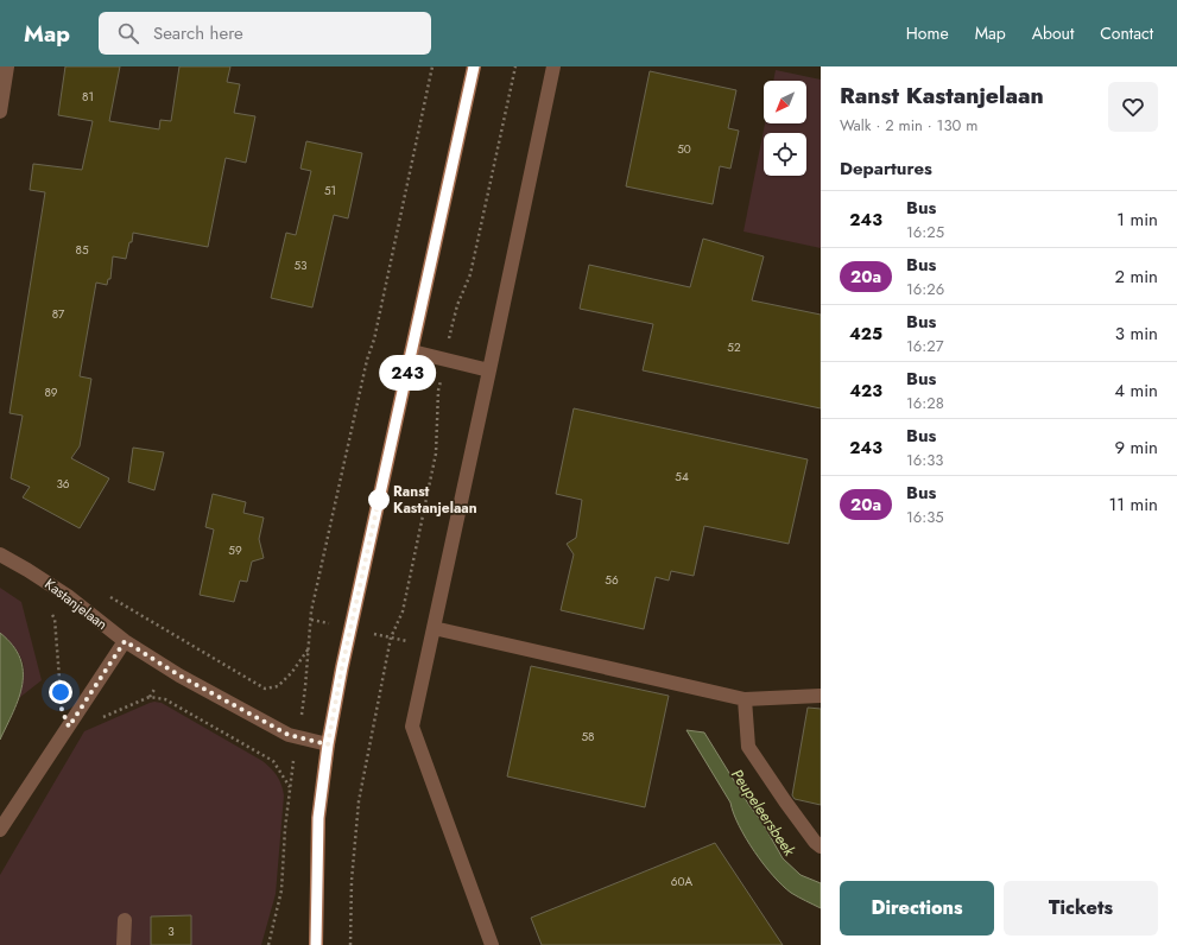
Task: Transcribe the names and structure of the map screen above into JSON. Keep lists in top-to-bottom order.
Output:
{
  "streets": {
    "street": ["Kastanjelaan"]
  },
  "water": ["Peupeleersbeek"],
  "places": ["Ranst Kastanjelaan"],
  "lines": ["bus line 243"],
  "house_numbers": [
    "81",
    "50",
    "51",
    "85",
    "53",
    "87",
    "52",
    "89",
    "54",
    "36",
    "59",
    "56",
    "58",
    "60A",
    "3"
  ],
  "north": "bottom left",
  "page": {
    "header": "Map",
    "search": "Search here",
    "nav": [
      "Home",
      "Map",
      "About",
      "Contact"
    ],
    "on_map": "243",
    "heading": [
      ["Ranst Kastanjelaan", "Walk · 2 min · 130 m"],
      "Departures"
    ],
    "list": [
      {
        "mark": "243",
        "name": "Bus",
        "note": "16:25",
        "value": "1 min"
      },
      {
        "mark": "20a",
        "name": "Bus",
        "note": "16:26",
        "value": "2 min"
      },
      {
        "mark": "425",
        "name": "Bus",
        "note": "16:27",
        "value": "3 min"
      },
      {
        "mark": "423",
        "name": "Bus",
        "note": "16:28",
        "value": "4 min"
      },
      {
        "mark": "243",
        "name": "Bus",
        "note": "16:33",
        "value": "9 min"
      },
      {
        "mark": "20a",
        "name": "Bus",
        "note": "16:35",
        "value": "11 min"
      }
    ],
    "buttons": ["Directions", "Tickets"]
  }
}
